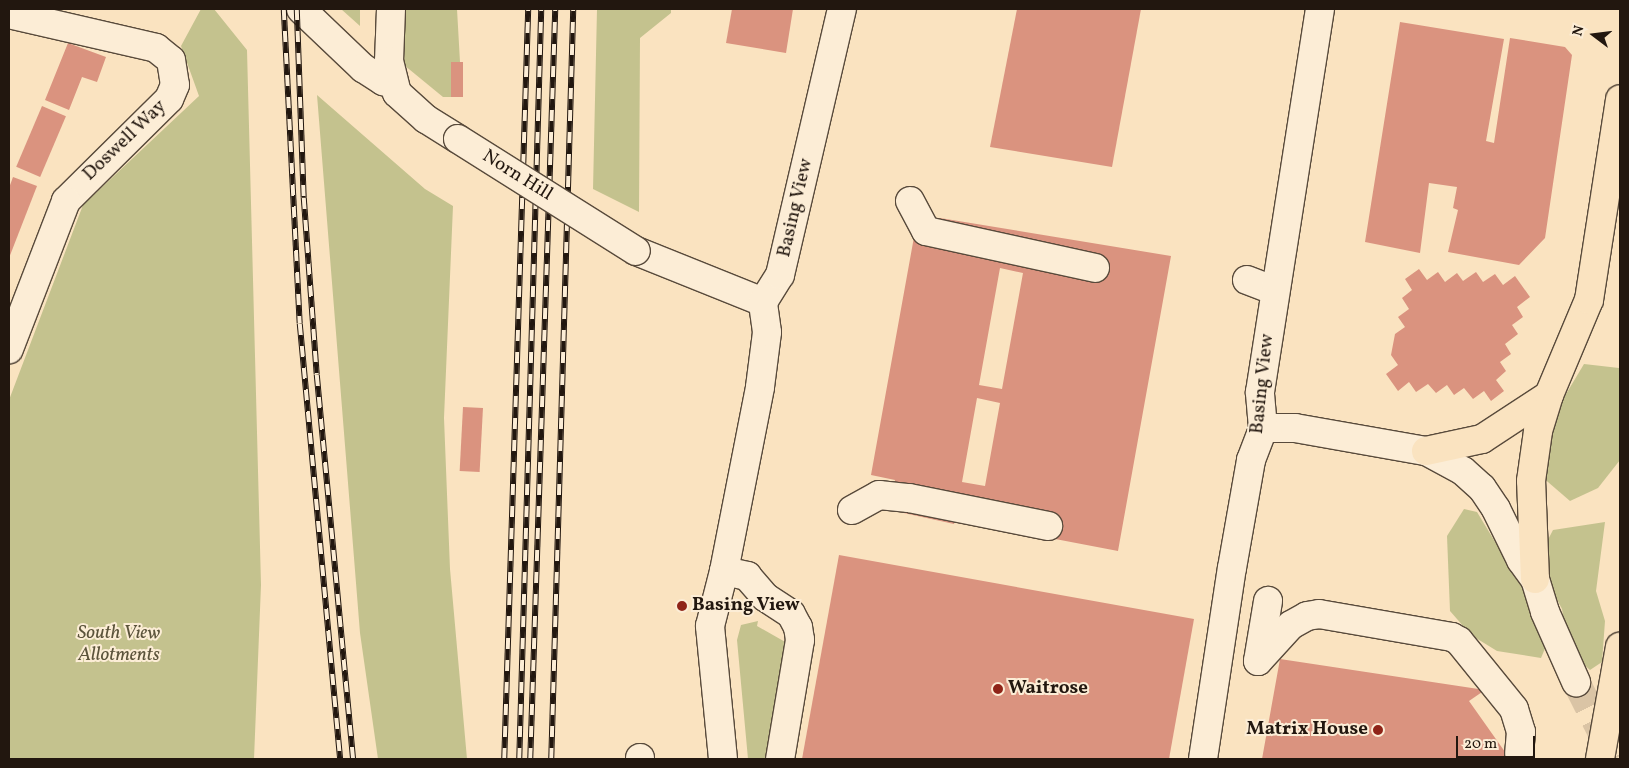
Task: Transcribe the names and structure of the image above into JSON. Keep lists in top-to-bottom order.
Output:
{
  "streets": {
    "street": ["Doswell Way", "Norn Hill", "Basing View"]
  },
  "crossings": [
    ["Norn Hill", "Basing View"]
  ],
  "parks": ["South View Allotments"],
  "places": ["Basing View", "Waitrose", "Matrix House"],
  "scale_bar": "20 m",
  "north": "left"
}
